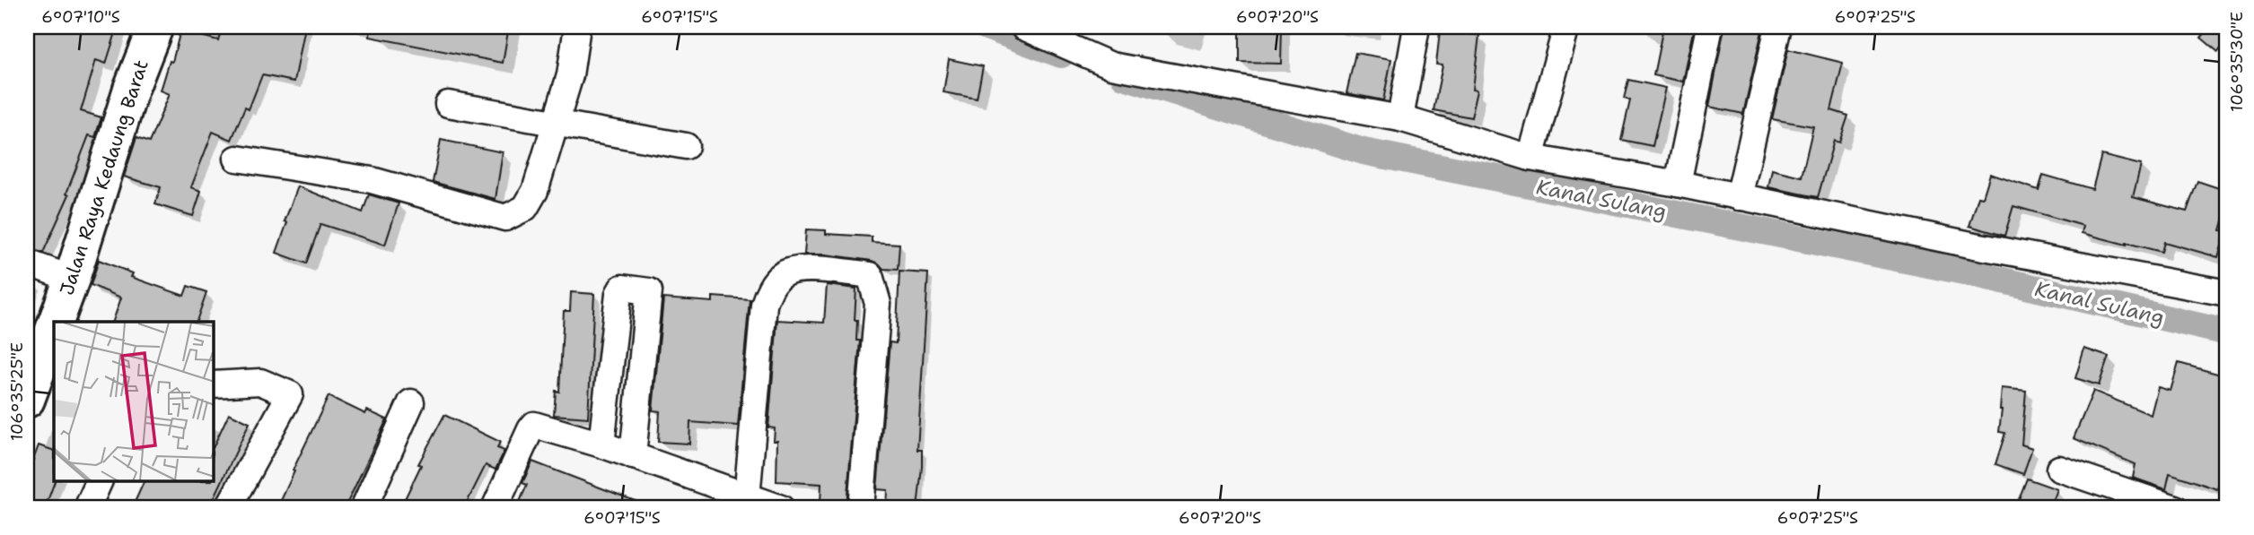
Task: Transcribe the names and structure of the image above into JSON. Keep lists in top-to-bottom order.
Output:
{
  "streets": {
    "street": ["Jalan Raya Kedaung Barat"]
  },
  "water": ["Kanal Sulang"],
  "coordinates": [
    "6°07'10\"S",
    "6°07'15\"S",
    "6°07'20\"S",
    "6°07'25\"S",
    "106°35'30\"E",
    "106°35'25\"E"
  ]
}
